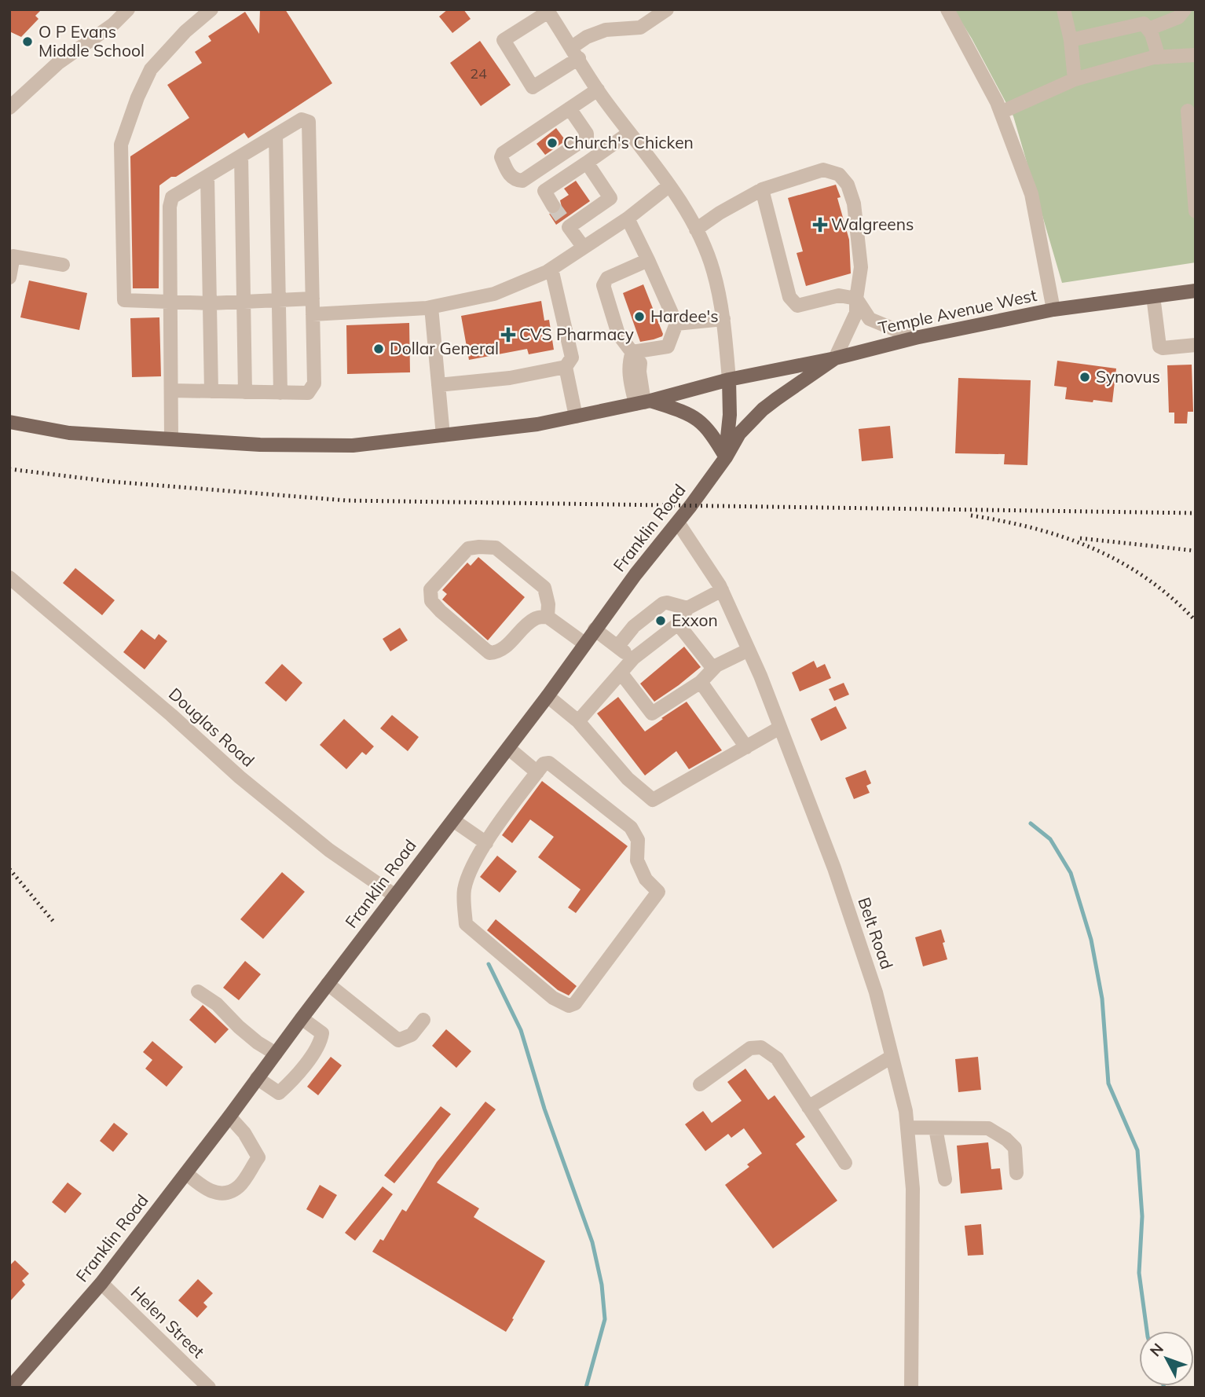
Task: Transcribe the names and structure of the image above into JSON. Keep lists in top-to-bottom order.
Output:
{
  "streets": {
    "main road": ["Temple Avenue West", "Franklin Road"],
    "street": ["Douglas Road", "Belt Road", "Helen Street"]
  },
  "crossings": [
    ["Temple Avenue West", "Franklin Road"],
    ["Franklin Road", "Douglas Road"],
    ["Franklin Road", "Belt Road"],
    ["Franklin Road", "Helen Street"]
  ],
  "places": {
    "other": [
      "O P Evans Middle School",
      "Church's Chicken",
      "Hardee's",
      "Dollar General",
      "Synovus",
      "Exxon"
    ],
    "health": ["Walgreens", "CVS Pharmacy"]
  },
  "house_numbers": ["24"],
  "north": "top left"
}
